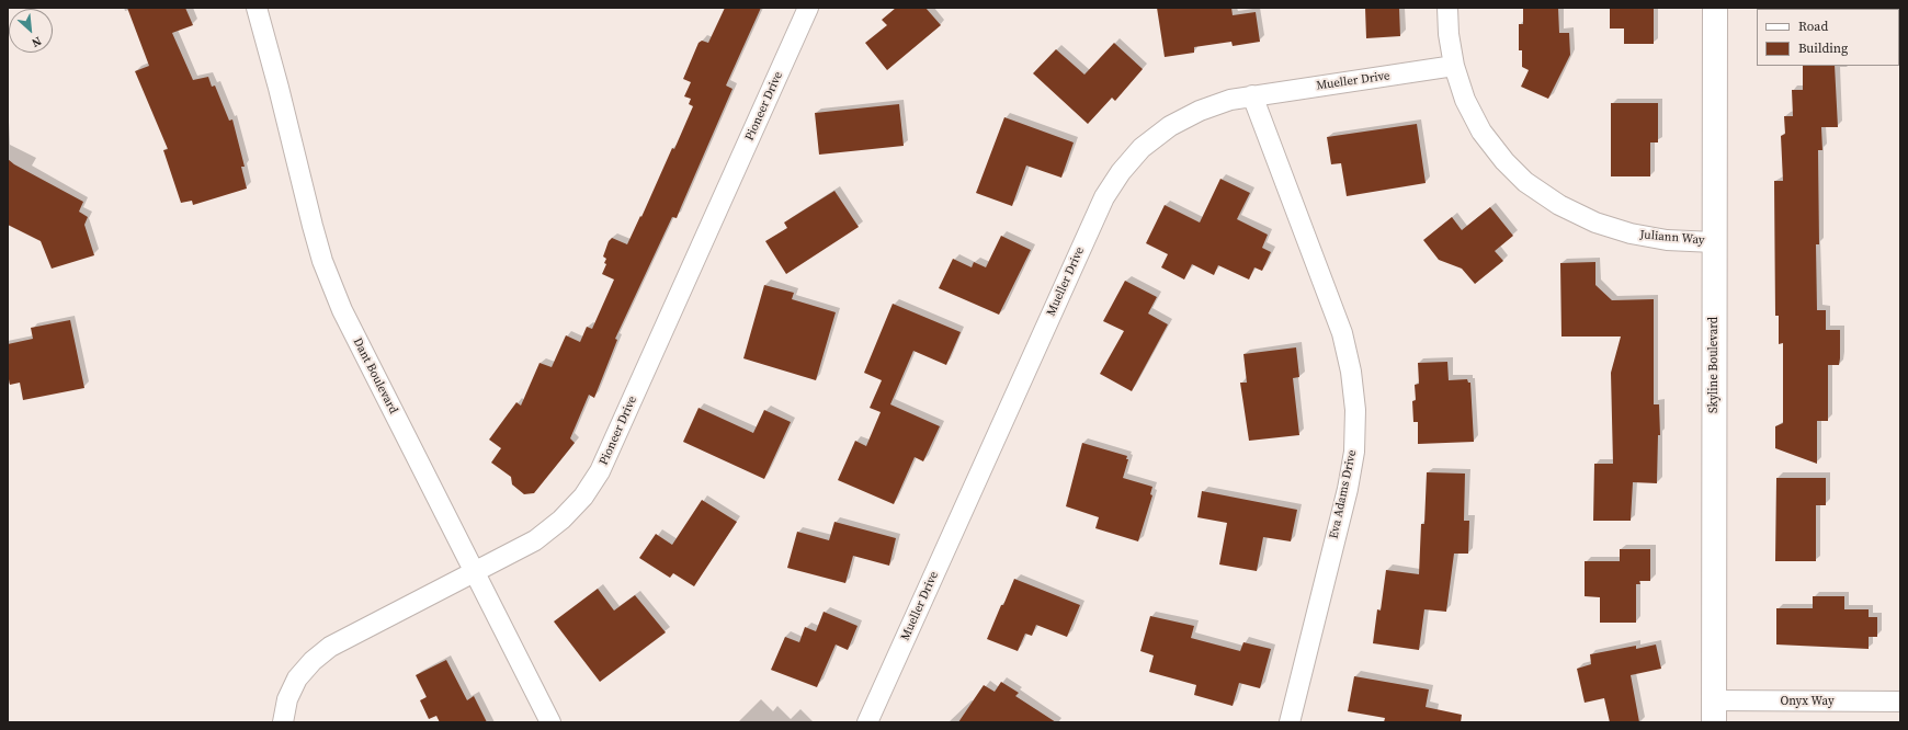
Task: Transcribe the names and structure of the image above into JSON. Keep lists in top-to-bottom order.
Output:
{
  "streets": {
    "street": [
      "Mueller Drive",
      "Pioneer Drive",
      "Juliann Way",
      "Skyline Boulevard",
      "Dant Boulevard",
      "Eva Adams Drive",
      "Onyx Way"
    ]
  },
  "crossings": [
    ["Mueller Drive", "Juliann Way"],
    ["Mueller Drive", "Eva Adams Drive"],
    ["Pioneer Drive", "Dant Boulevard"],
    ["Juliann Way", "Skyline Boulevard"],
    ["Skyline Boulevard", "Onyx Way"]
  ],
  "legend": ["Road", "Building"],
  "north": "bottom right"
}
